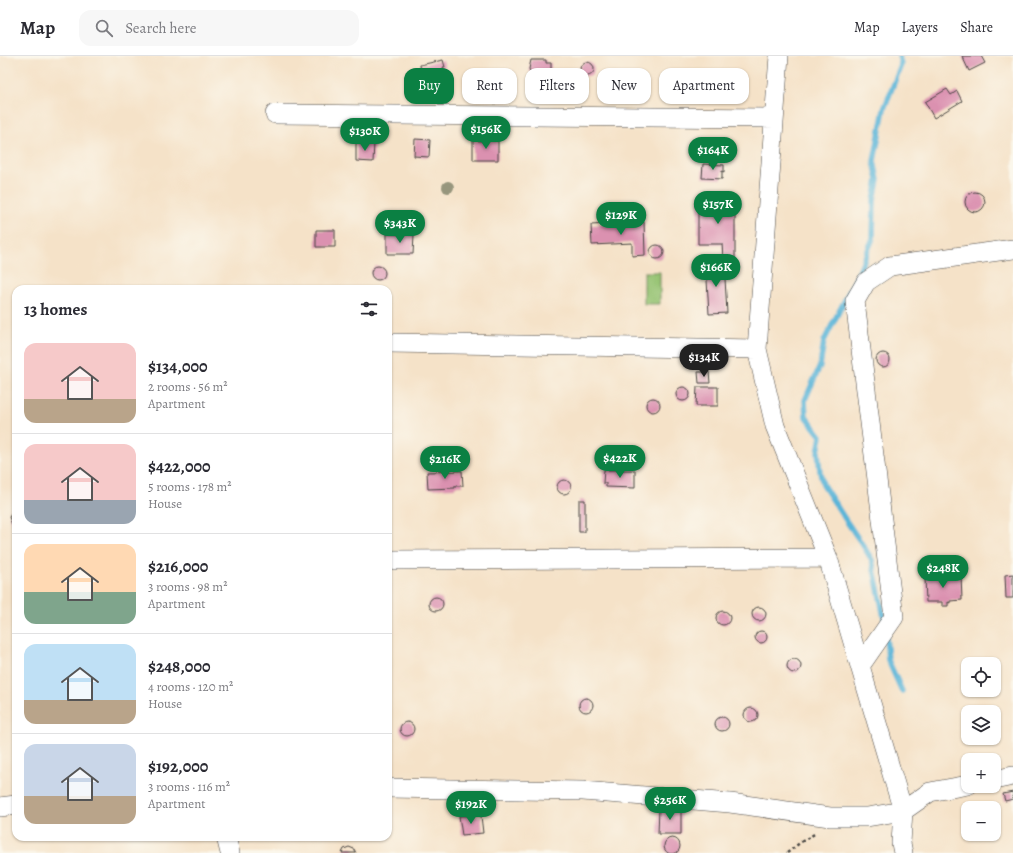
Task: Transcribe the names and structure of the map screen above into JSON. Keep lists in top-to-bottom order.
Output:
{
  "page": {
    "header": "Map",
    "search": "Search here",
    "nav": ["Map", "Layers", "Share"],
    "chip": [
      "Buy",
      "Rent",
      "Filters",
      "New",
      "Apartment"
    ],
    "price": [
      "$156K",
      "$130K",
      "$164K",
      "$157K",
      "$129K",
      "$343K",
      "$166K",
      "$134K",
      "$422K",
      "$216K",
      "$248K",
      "$256K",
      "$192K"
    ],
    "heading": "13 homes",
    "list": [
      {
        "name": "$134,000",
        "note": "2 rooms · 56 m² · Apartment"
      },
      {
        "name": "$422,000",
        "note": "5 rooms · 178 m² · House"
      },
      {
        "name": "$216,000",
        "note": "3 rooms · 98 m² · Apartment"
      },
      {
        "name": "$248,000",
        "note": "4 rooms · 120 m² · House"
      },
      {
        "name": "$192,000",
        "note": "3 rooms · 116 m² · Apartment"
      }
    ],
    "map_buttons": ["+", "−"]
  }
}
